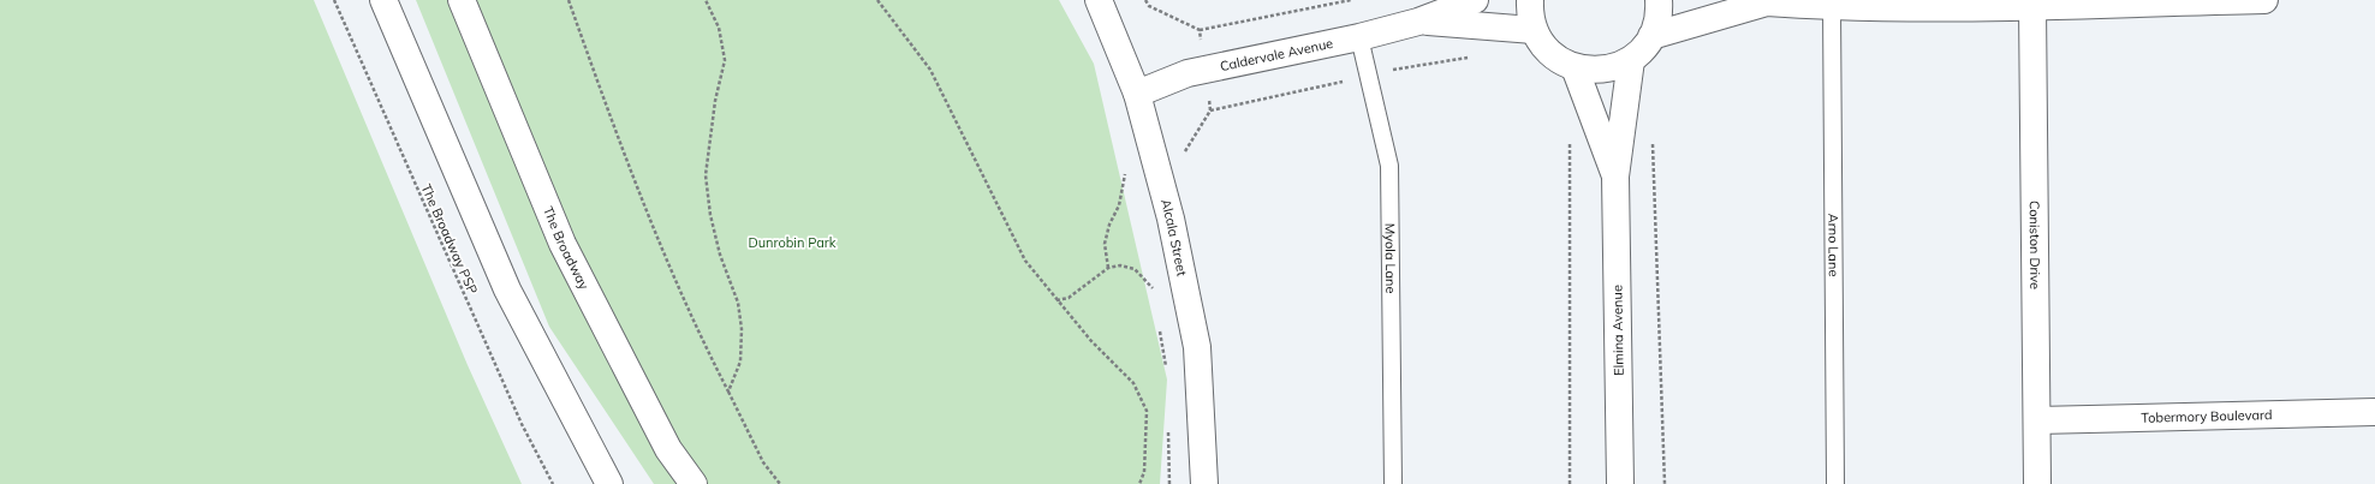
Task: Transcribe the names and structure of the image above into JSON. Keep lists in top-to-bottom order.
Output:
{
  "streets": {
    "street": [
      "Caldervale Avenue",
      "Alcala Street",
      "Coniston Drive",
      "The Broadway",
      "Elmina Avenue",
      "Tobermory Boulevard"
    ],
    "lane": ["Arno Lane", "Myola Lane"],
    "path": ["The Broadway PSP"]
  },
  "crossings": [
    ["Caldervale Avenue", "Alcala Street"],
    ["Caldervale Avenue", "Myola Lane"],
    ["Coniston Drive", "Tobermory Boulevard"]
  ],
  "parks": ["Dunrobin Park"]
}
